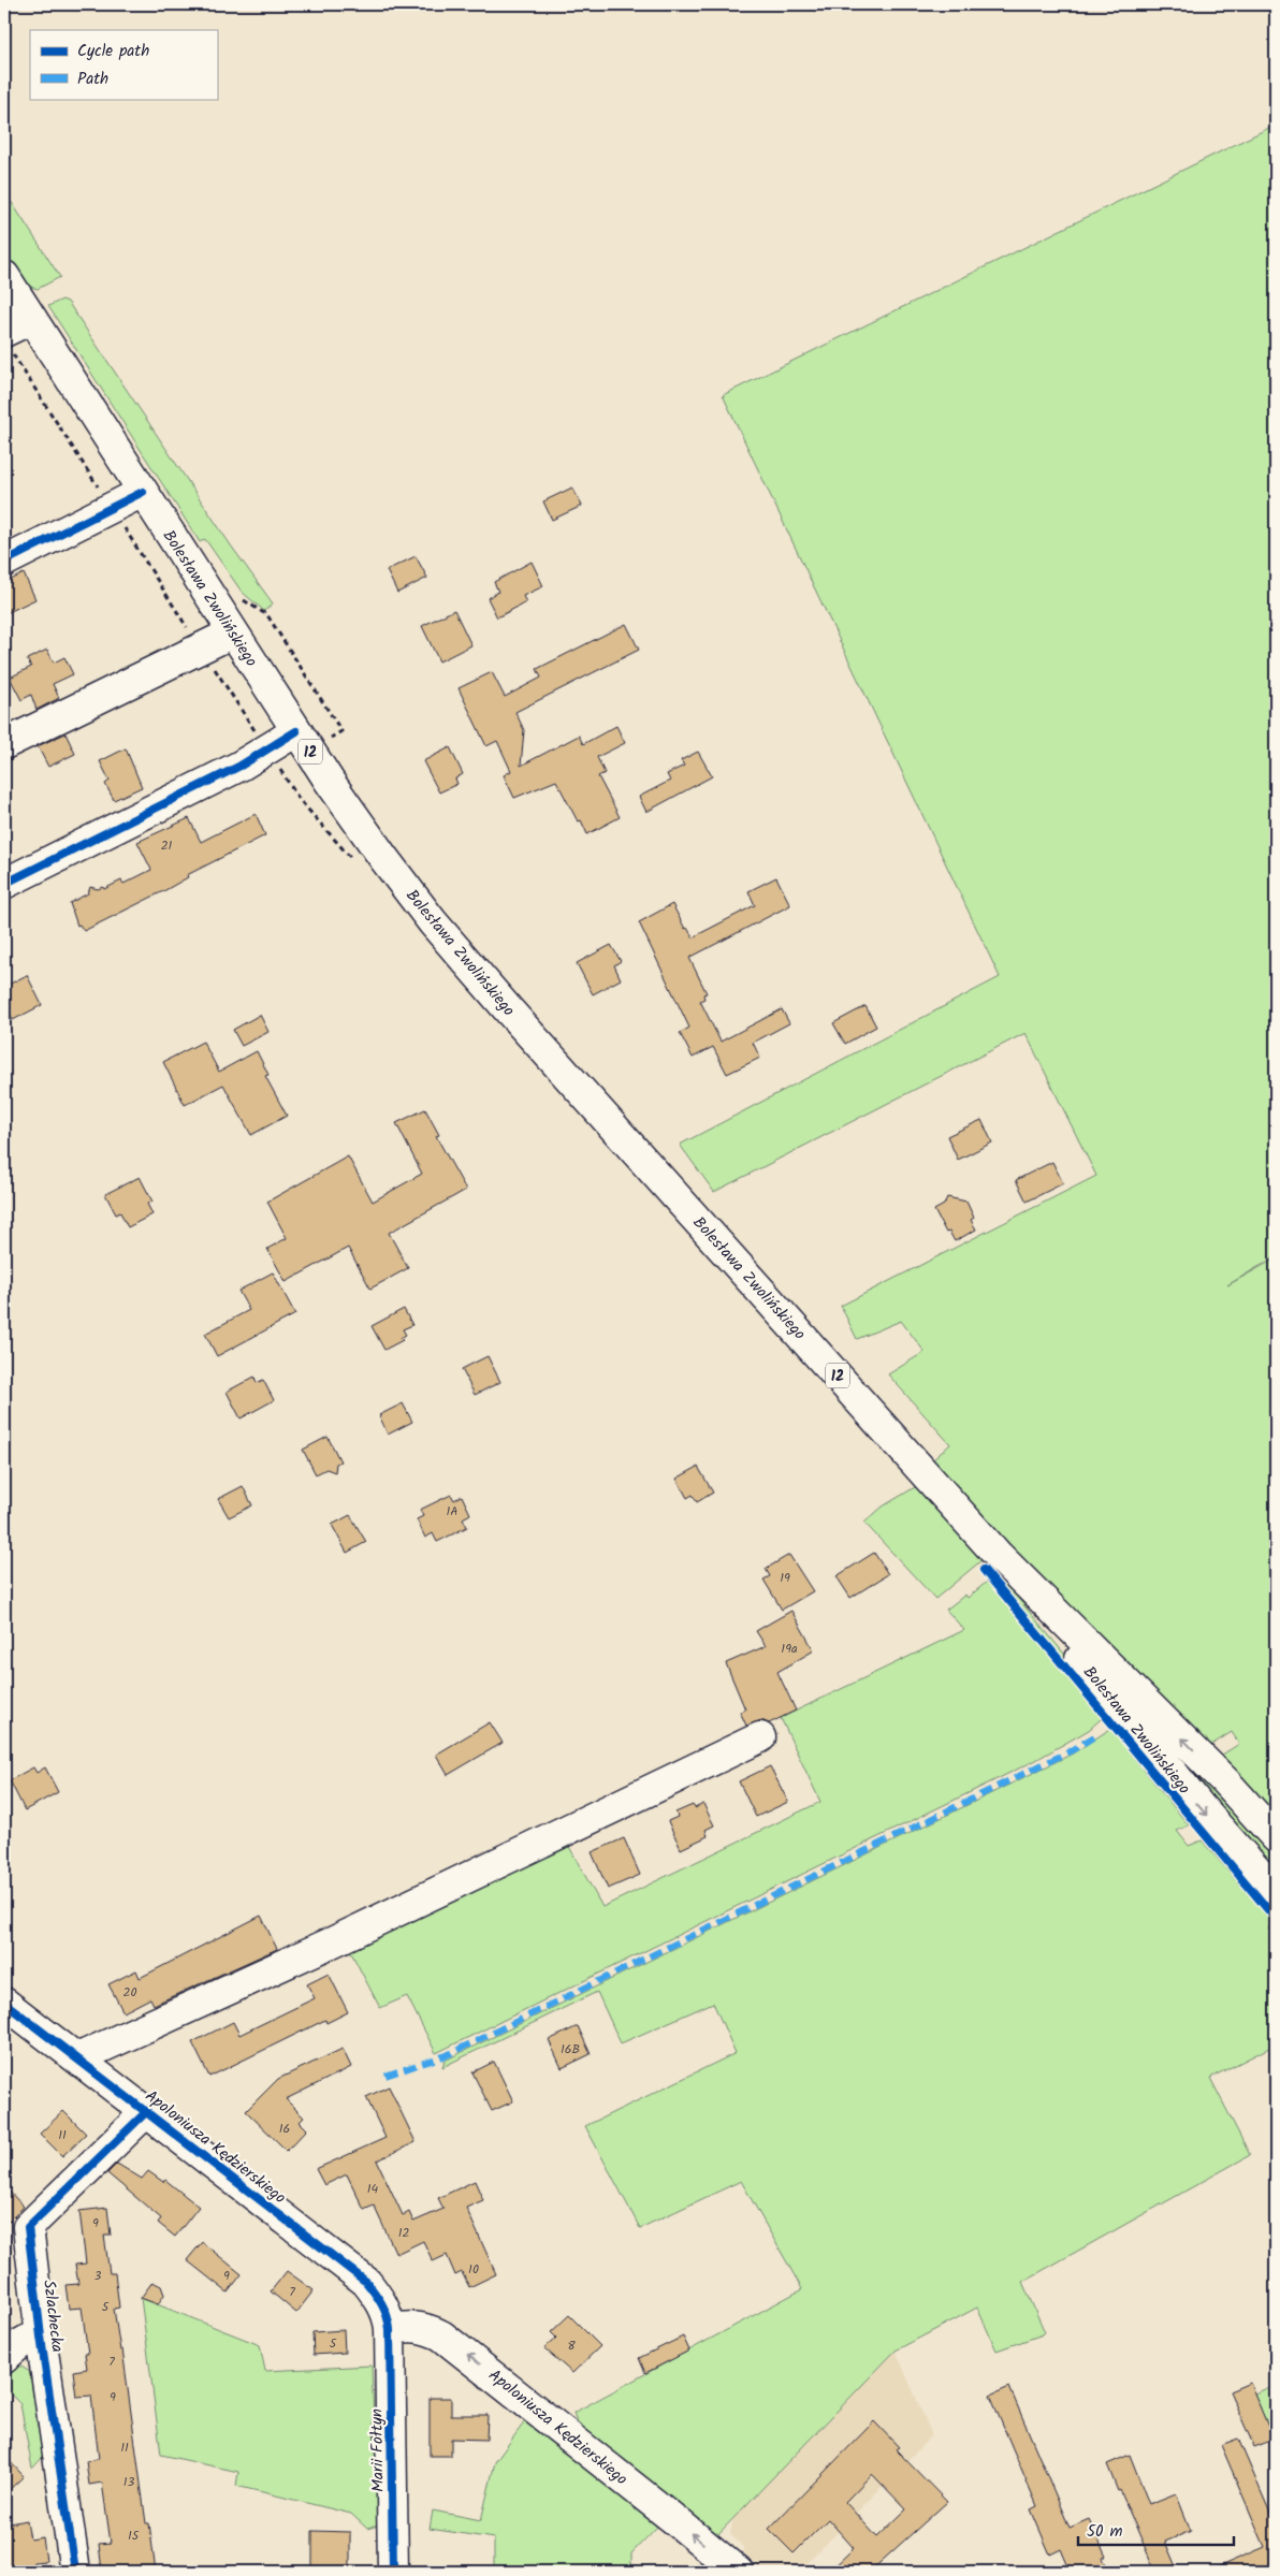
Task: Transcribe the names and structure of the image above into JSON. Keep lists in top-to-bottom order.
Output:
{
  "streets": {
    "street": [
      "Bolesława Zwolińskiego",
      "12",
      "Apoloniusza Kędzierskiego",
      "Szlachecka",
      "Marii Fołtyn"
    ]
  },
  "crossings": [
    ["Apoloniusza Kędzierskiego", "Szlachecka"],
    ["Apoloniusza Kędzierskiego", "Marii Fołtyn"]
  ],
  "one_way": ["Apoloniusza Kędzierskiego"],
  "house_numbers": [
    "21",
    "1A",
    "19",
    "19a",
    "20",
    "16B",
    "16",
    "11",
    "14",
    "9",
    "12",
    "10",
    "3",
    "9",
    "7",
    "5",
    "5",
    "8",
    "7",
    "9",
    "11",
    "13",
    "15"
  ],
  "legend": ["Cycle path", "Path"],
  "scale_bar": "50 m"
}
